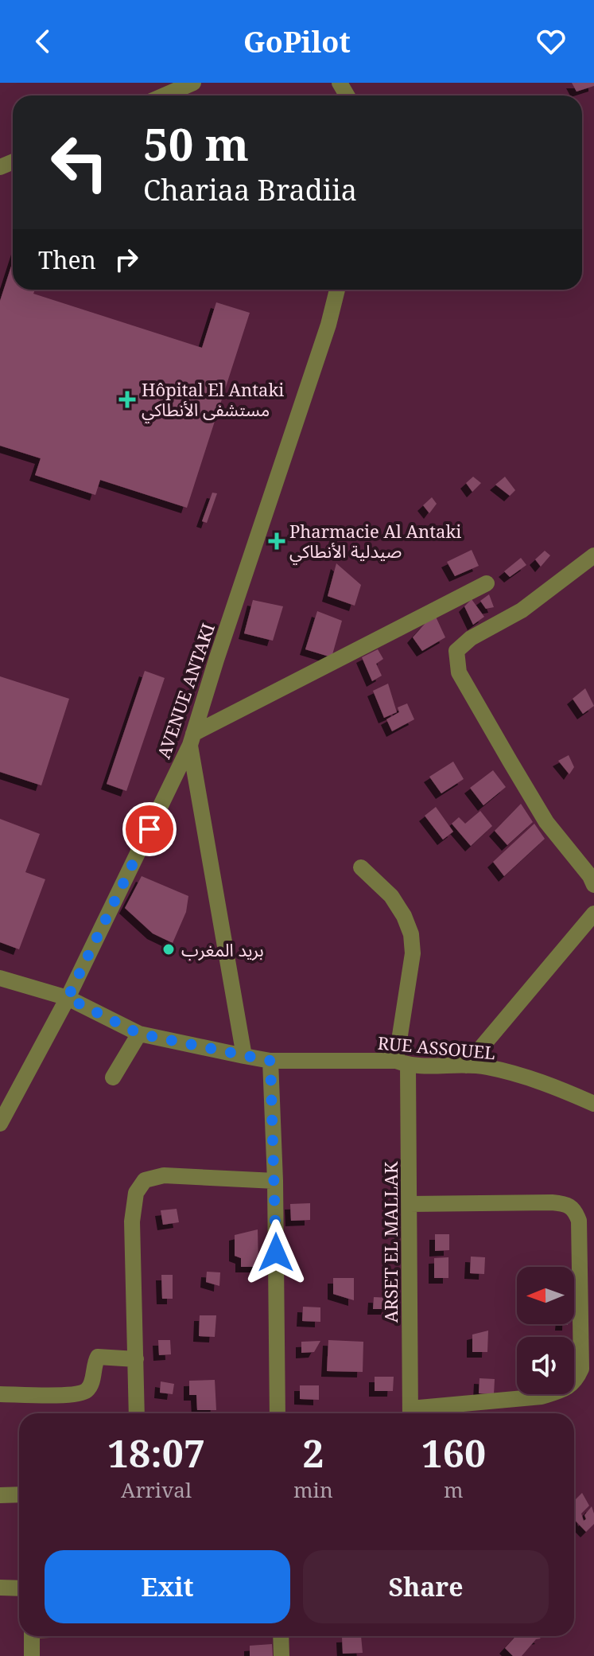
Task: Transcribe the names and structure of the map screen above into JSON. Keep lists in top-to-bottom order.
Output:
{
  "streets": {
    "street": ["AVENUE ANTAKI", "RUE ASSOUEL", "ARSET EL MALLAK"]
  },
  "crossings": [
    ["AVENUE ANTAKI", "RUE ASSOUEL"],
    ["RUE ASSOUEL", "ARSET EL MALLAK"]
  ],
  "places": {
    "health": ["Hôpital El Antaki مستشفى الأنطاكي", "Pharmacie Al Antaki صيدلية الأنطاكي"],
    "other": ["بريد المغرب"]
  },
  "north": "left",
  "page": {
    "header": "GoPilot",
    "turn": ["50 m", "Chariaa Bradiia"],
    "then": "Then",
    "eta": [
      "18:07",
      "Arrival",
      "2",
      "min",
      "160",
      "m"
    ],
    "buttons": ["Exit", "Share"]
  }
}
